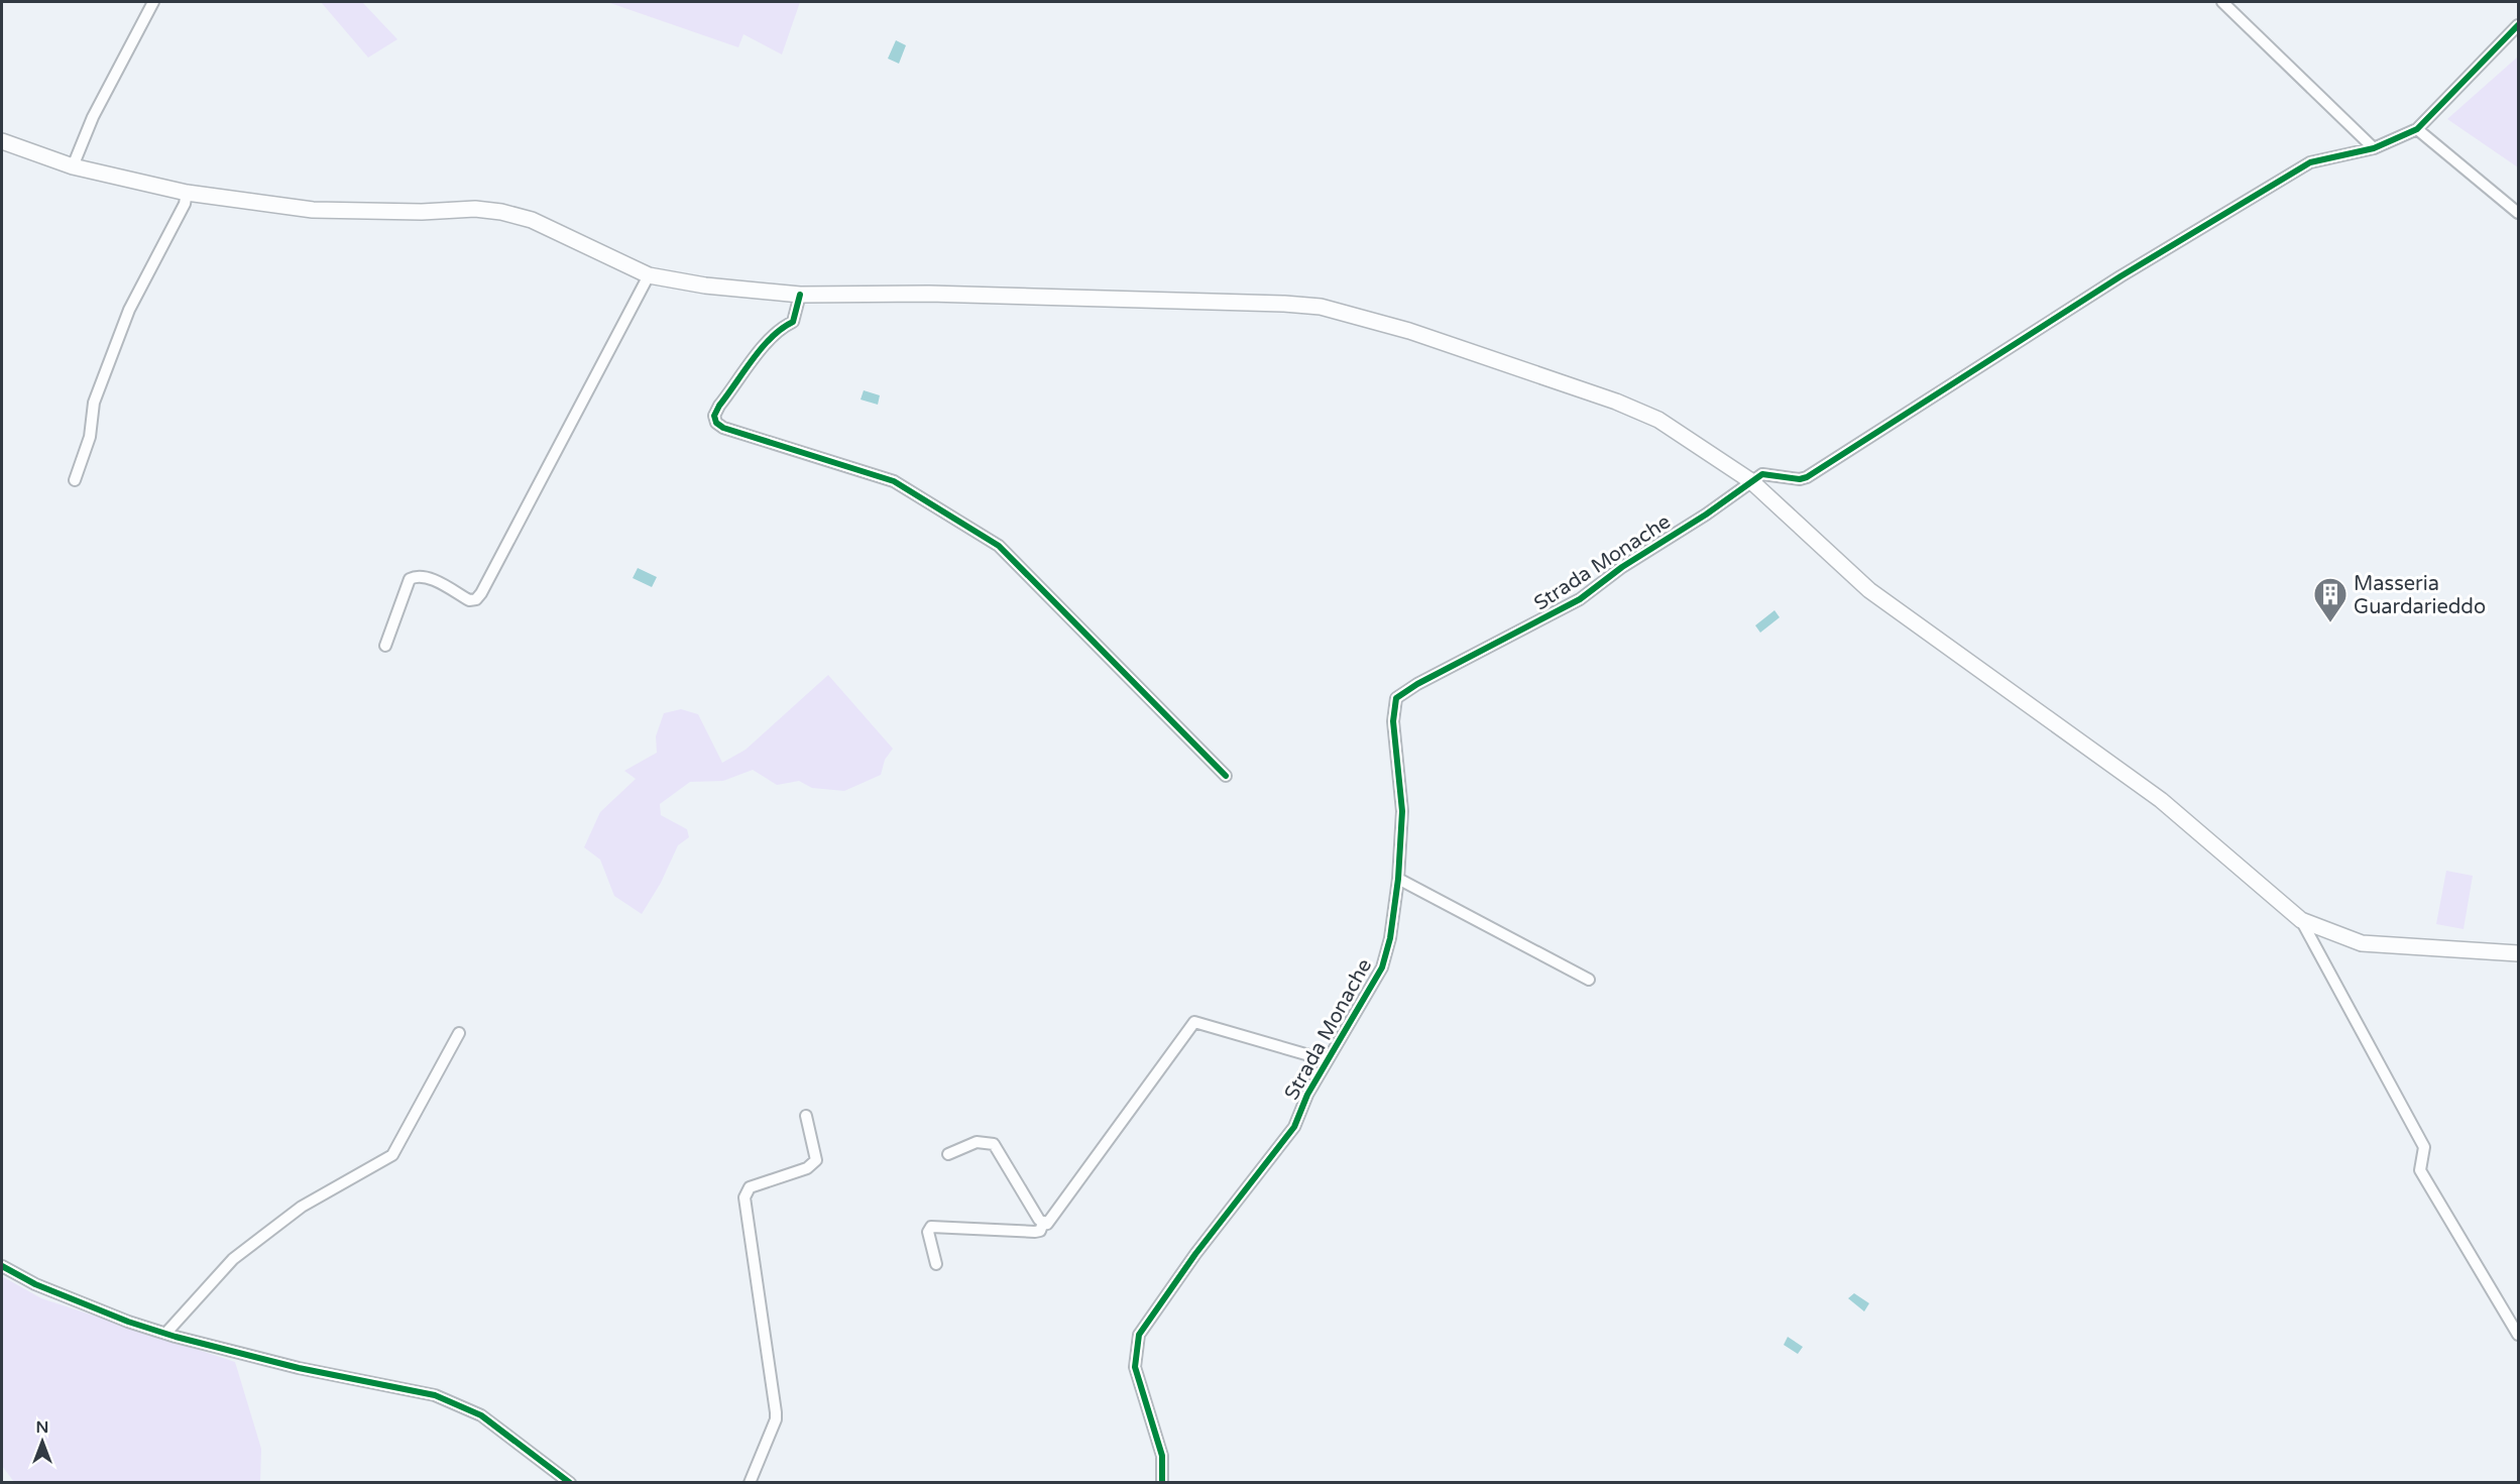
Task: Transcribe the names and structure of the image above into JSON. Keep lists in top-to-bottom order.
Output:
{
  "streets": {
    "street": ["Strada Monache"]
  },
  "places": {
    "building": ["Masseria Guardarieddo"]
  },
  "north": "top"
}
